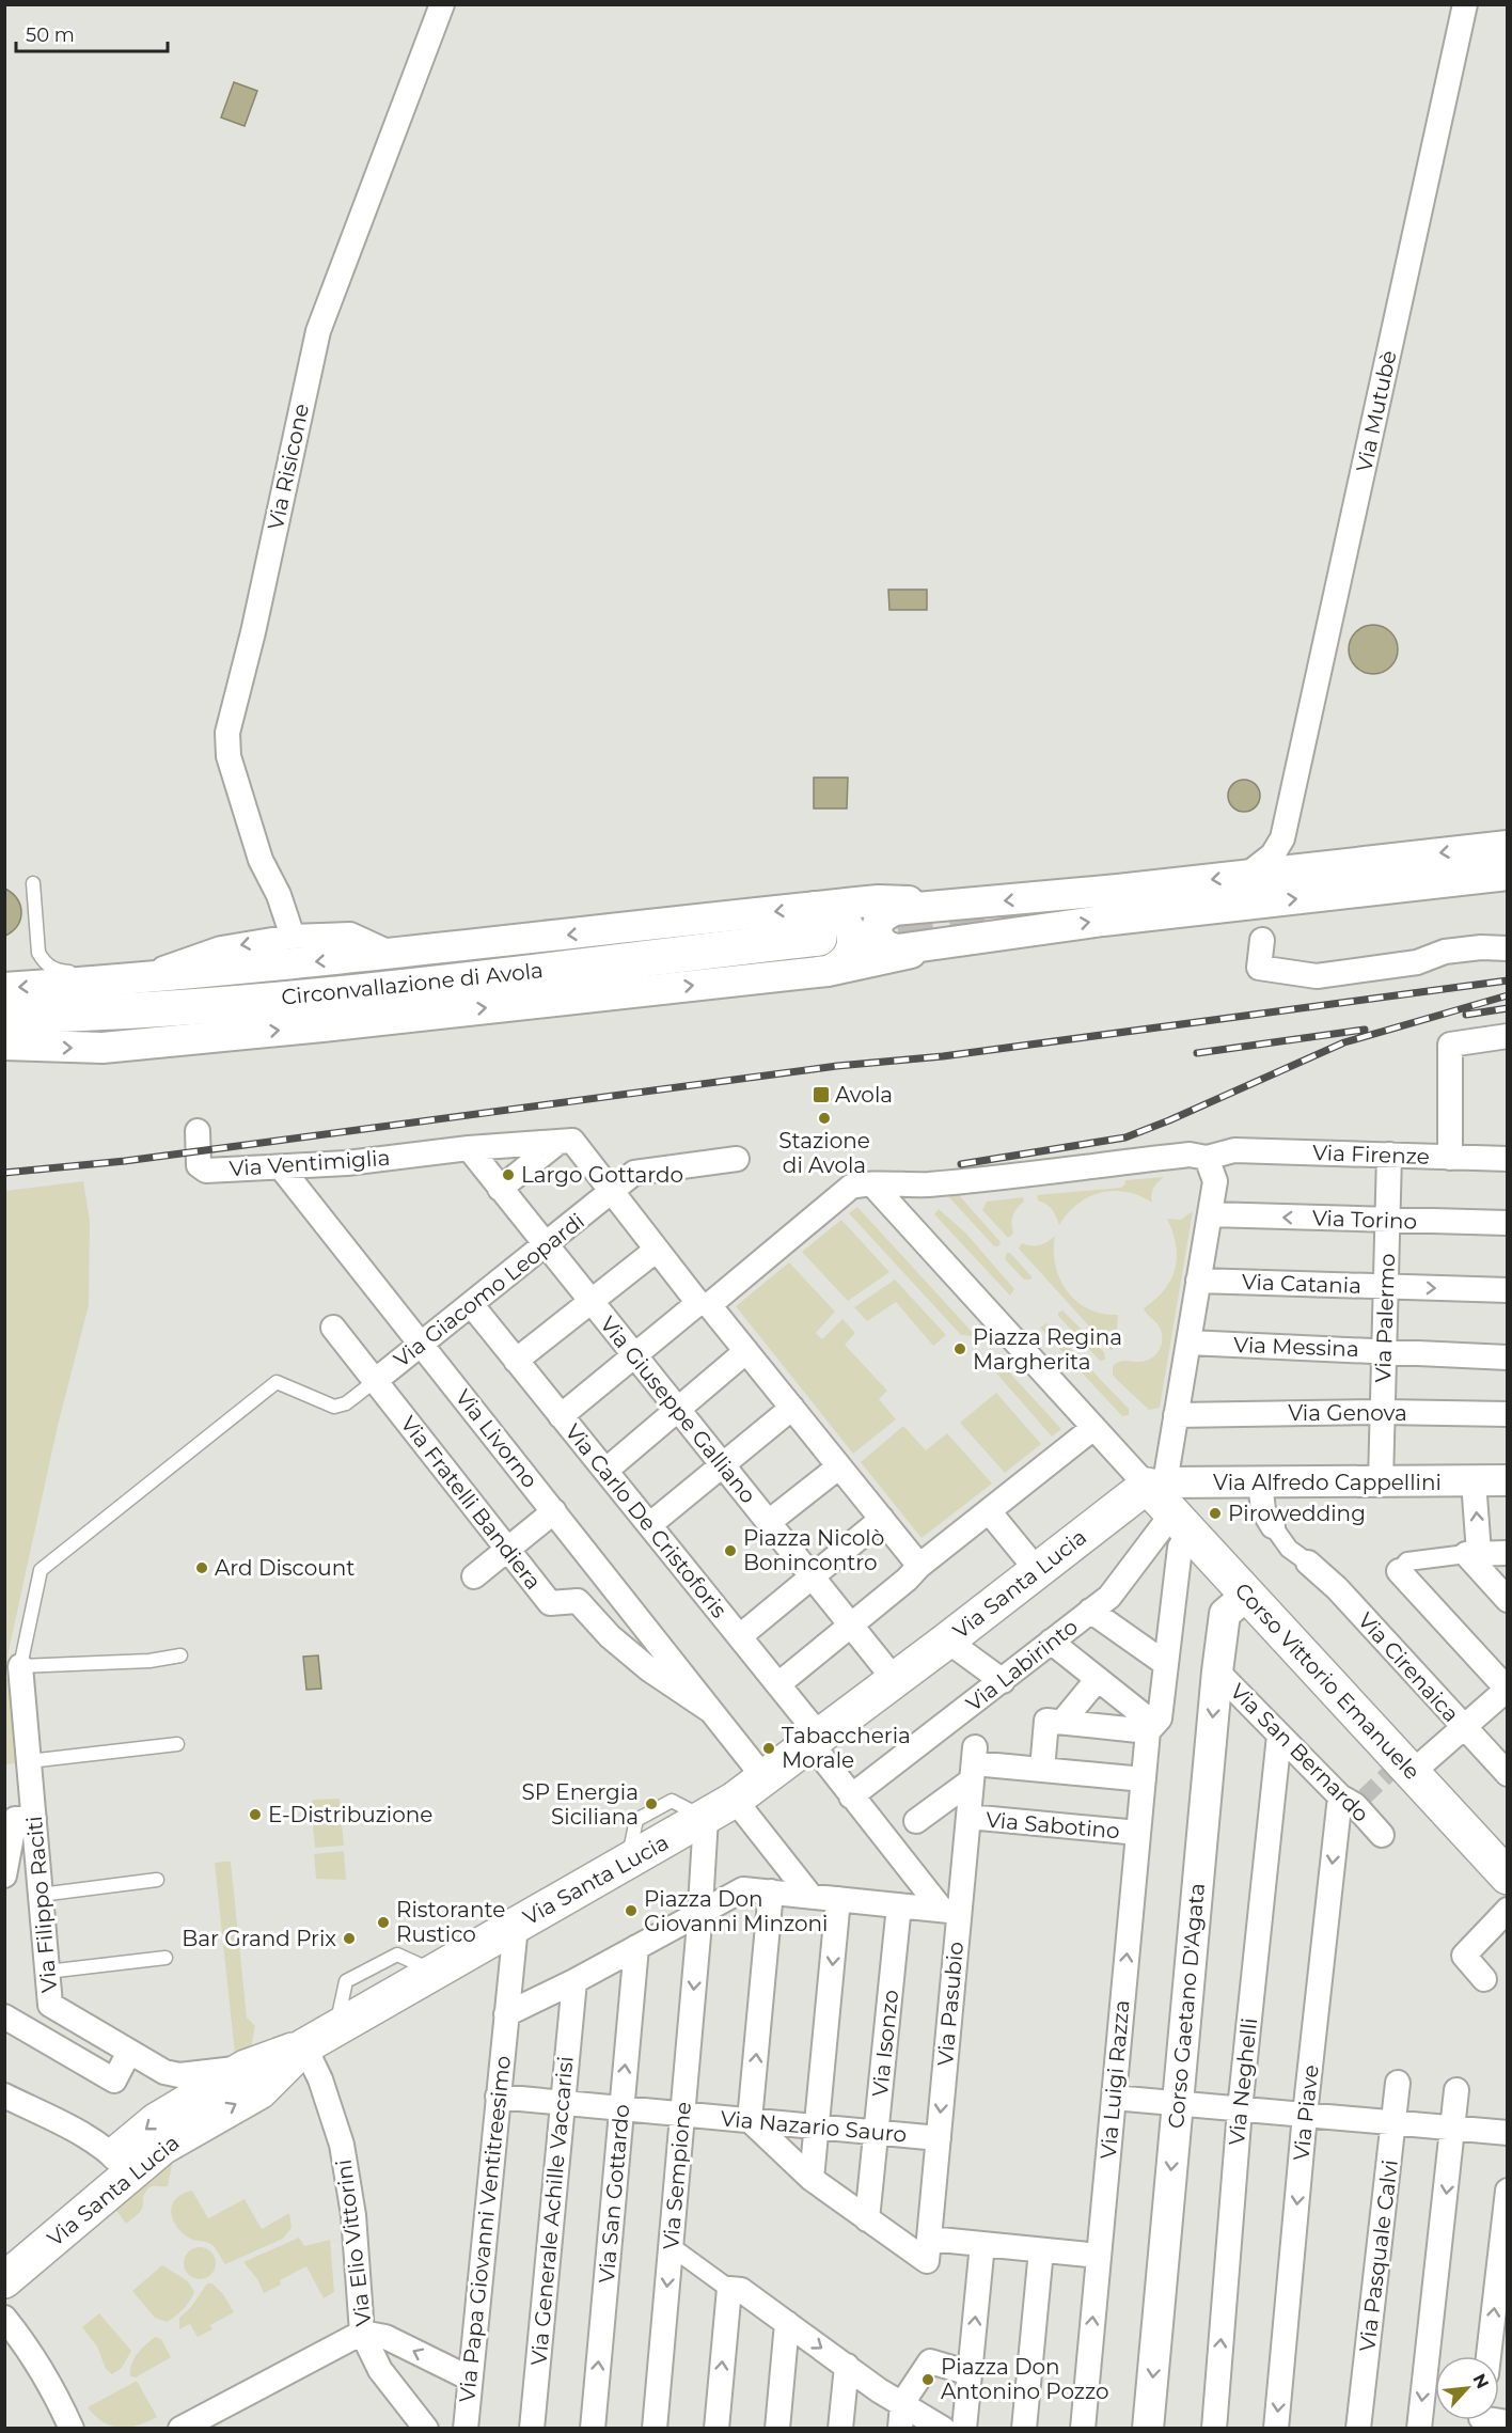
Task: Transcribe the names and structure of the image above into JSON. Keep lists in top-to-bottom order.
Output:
{
  "streets": {
    "main road": ["Circonvallazione di Avola", "Via Santa Lucia", "Corso Vittorio Emanuele"],
    "street": [
      "Via Mutubè",
      "Via Risicone",
      "Via Firenze",
      "Via Ventimiglia",
      "Via Torino",
      "Via Catania",
      "Via Giacomo Leopardi",
      "Via Palermo",
      "Via Messina",
      "Via Giuseppe Galliano",
      "Via Genova",
      "Via Livorno",
      "Via Alfredo Cappellini",
      "Via Fratelli Bandiera",
      "Via Carlo De Cristoforis",
      "Via Labirinto",
      "Via Cirenaica",
      "Via San Bernardo",
      "Via Sabotino",
      "Via Filippo Raciti",
      "Via Pasubio",
      "Corso Gaetano D'Agata",
      "Via Isonzo",
      "Via Luigi Razza",
      "Via Neghelli",
      "Via Piave",
      "Via Nazario Sauro",
      "Via Sempione",
      "Via San Gottardo",
      "Via Generale Achille Vaccarisi",
      "Via Papa Giovanni Ventitreesimo",
      "Via Elio Vittorini",
      "Via Pasquale Calvi"
    ]
  },
  "crossings": [
    ["Via Firenze", "Via Palermo"],
    ["Via Firenze", "Via Giuseppe Galliano"],
    ["Via Firenze", "Via Carlo De Cristoforis"],
    ["Via Ventimiglia", "Via Giuseppe Galliano"],
    ["Via Ventimiglia", "Via Livorno"],
    ["Via Torino", "Via Palermo"],
    ["Via Catania", "Via Palermo"],
    ["Via Giacomo Leopardi", "Via Giuseppe Galliano"],
    ["Via Giacomo Leopardi", "Via Livorno"],
    ["Via Giacomo Leopardi", "Via Fratelli Bandiera"],
    ["Via Giacomo Leopardi", "Via Carlo De Cristoforis"],
    ["Via Palermo", "Via Messina"],
    ["Via Palermo", "Via Genova"],
    ["Via Palermo", "Via Alfredo Cappellini"],
    ["Via Giuseppe Galliano", "Via Santa Lucia"],
    ["Via Livorno", "Via Fratelli Bandiera"],
    ["Via Alfredo Cappellini", "Via Santa Lucia"],
    ["Via Alfredo Cappellini", "Via Labirinto"],
    ["Via Alfredo Cappellini", "Corso Vittorio Emanuele"],
    ["Via Fratelli Bandiera", "Via Santa Lucia"],
    ["Via Carlo De Cristoforis", "Via Santa Lucia"],
    ["Via Carlo De Cristoforis", "Via Labirinto"],
    ["Via Carlo De Cristoforis", "Via Pasubio"],
    ["Via Santa Lucia", "Via Labirinto"],
    ["Via Santa Lucia", "Corso Vittorio Emanuele"],
    ["Via Santa Lucia", "Via Sempione"],
    ["Via Santa Lucia", "Via Papa Giovanni Ventitreesimo"],
    ["Via Santa Lucia", "Via Elio Vittorini"],
    ["Via Labirinto", "Corso Vittorio Emanuele"],
    ["Corso Vittorio Emanuele", "Corso Gaetano D'Agata"],
    ["Via San Bernardo", "Corso Gaetano D'Agata"],
    ["Via San Bernardo", "Via Neghelli"],
    ["Via San Bernardo", "Via Piave"],
    ["Via Sabotino", "Via Pasubio"],
    ["Via Sabotino", "Via Luigi Razza"],
    ["Via Pasubio", "Via Nazario Sauro"],
    ["Via Isonzo", "Via Nazario Sauro"],
    ["Via Nazario Sauro", "Via Sempione"],
    ["Via Nazario Sauro", "Via San Gottardo"],
    ["Via Nazario Sauro", "Via Generale Achille Vaccarisi"],
    ["Via Nazario Sauro", "Via Papa Giovanni Ventitreesimo"]
  ],
  "one_way": ["Via Torino", "Via Catania"],
  "places": {
    "transit": ["Avola"],
    "other": [
      "Stazione di Avola",
      "Largo Gottardo",
      "Piazza Regina Margherita",
      "Pirowedding",
      "Piazza Nicolò Bonincontro",
      "Ard Discount",
      "Tabaccheria Morale",
      "SP Energia Siciliana",
      "E-Distribuzione",
      "Piazza Don Giovanni Minzoni",
      "Ristorante Rustico",
      "Bar Grand Prix",
      "Piazza Don Antonino Pozzo"
    ]
  },
  "scale_bar": "50 m",
  "north": "top right"
}
